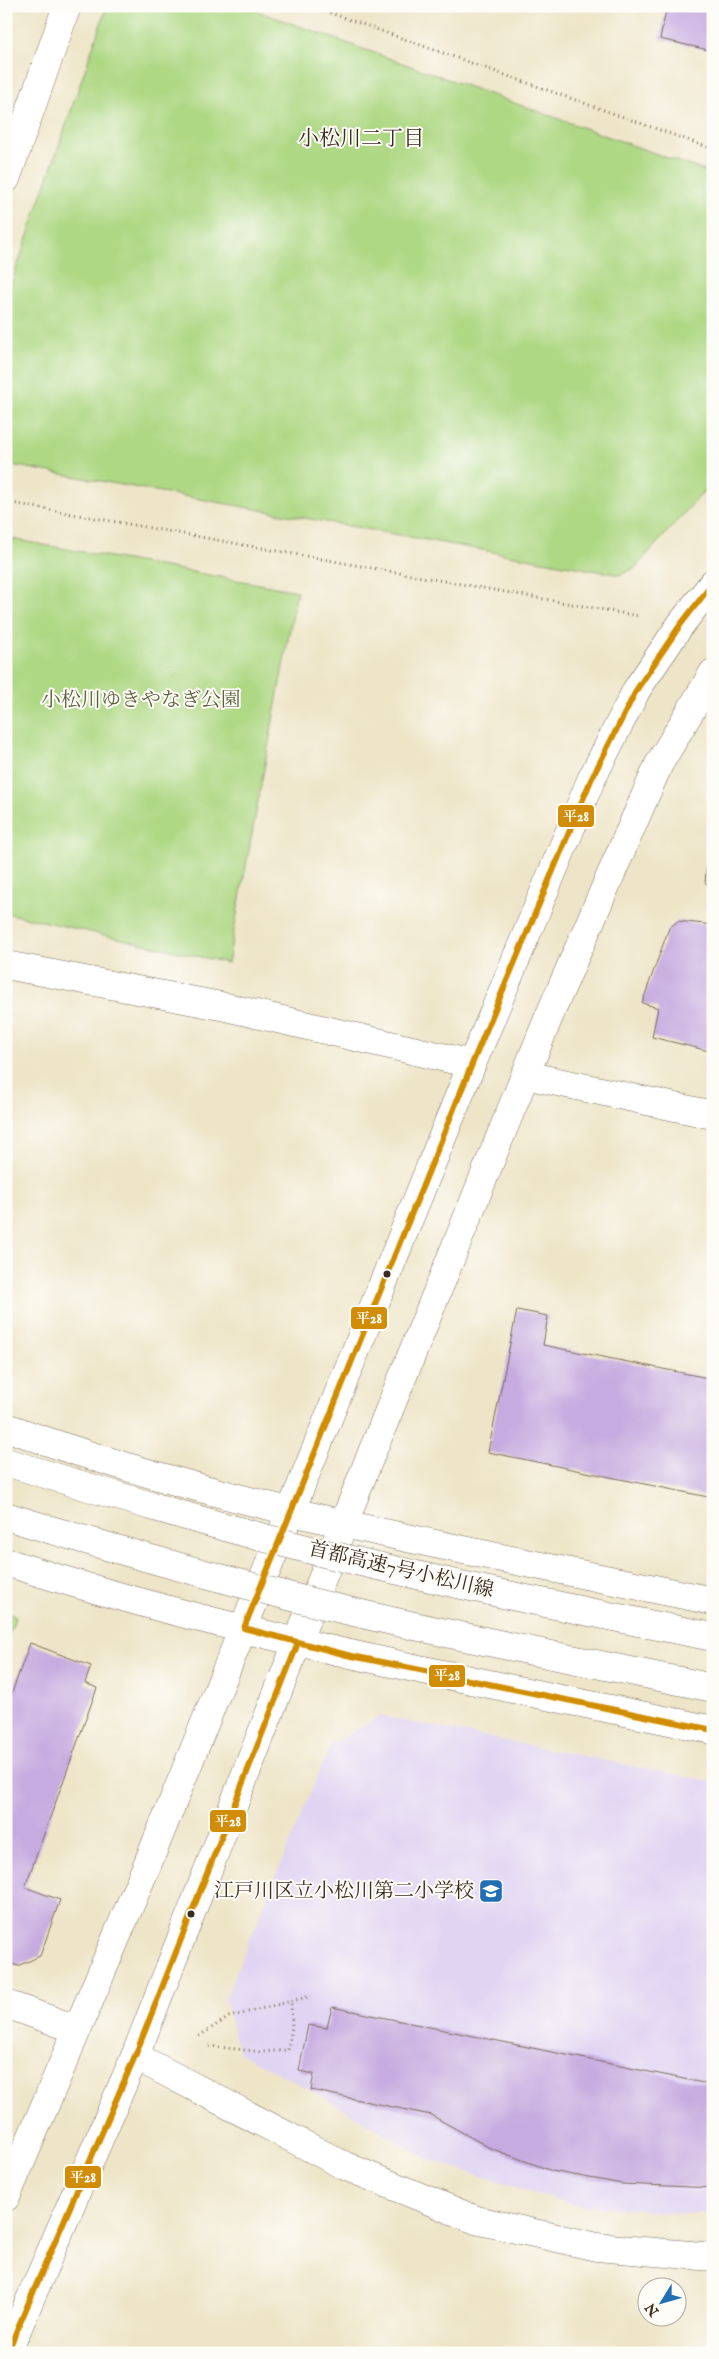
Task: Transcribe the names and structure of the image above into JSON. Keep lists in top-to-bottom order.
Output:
{
  "streets": {
    "main road": ["首都高速7号小松川線"]
  },
  "districts": ["小松川二丁目"],
  "parks": ["小松川ゆきやなぎ公園"],
  "places": {
    "school or university": ["江戸川区立小松川第二小学校"]
  },
  "lines": ["transit line 平28"],
  "north": "bottom left"
}
